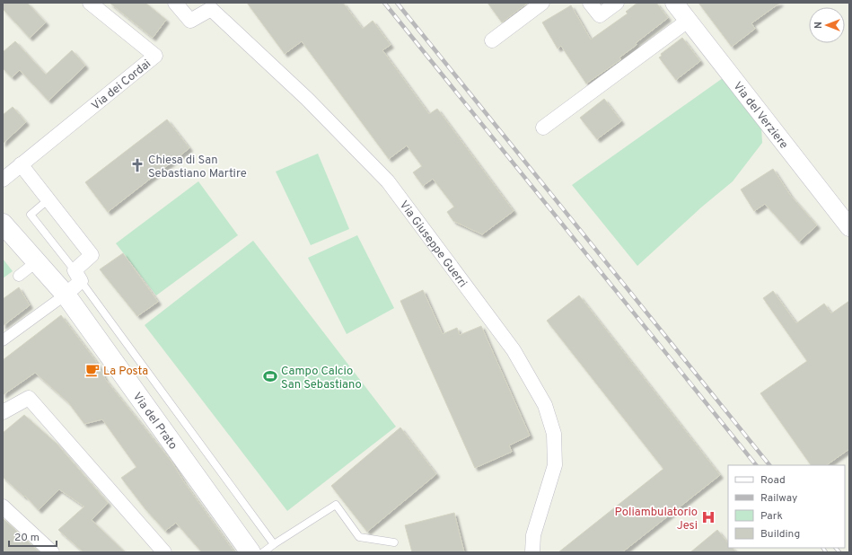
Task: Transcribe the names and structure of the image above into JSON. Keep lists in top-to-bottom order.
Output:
{
  "streets": {
    "main road": ["Via del Prato"],
    "street": ["Via dei Cordai", "Via del Verziere", "Via Giuseppe Guerri"]
  },
  "places": {
    "church": ["Chiesa di San Sebastiano Martire"],
    "cafe": ["La Posta"],
    "sports": ["Campo Calcio San Sebastiano"],
    "hospital": ["Poliambulatorio Jesi"]
  },
  "legend": [
    "Road",
    "Railway",
    "Park",
    "Building"
  ],
  "scale_bar": "20 m",
  "north": "left"
}
